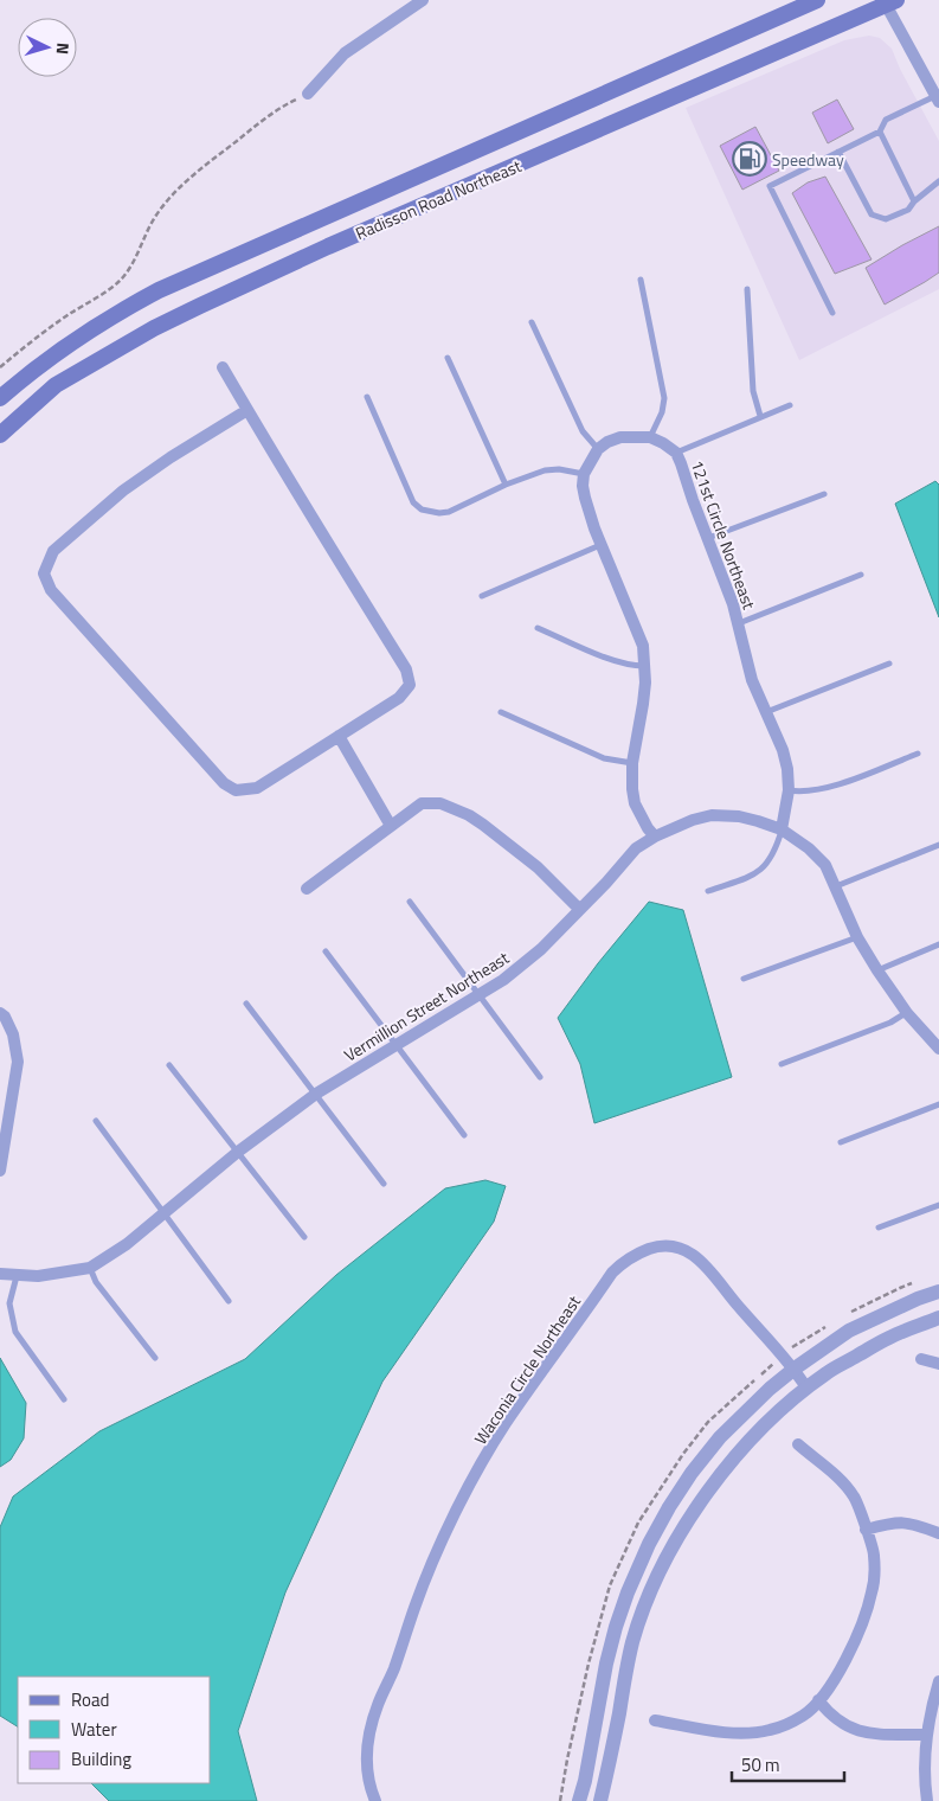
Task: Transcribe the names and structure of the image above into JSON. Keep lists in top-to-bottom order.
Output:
{
  "streets": {
    "main road": ["Radisson Road Northeast"],
    "street": ["121st Circle Northeast", "Vermillion Street Northeast", "Waconia Circle Northeast"]
  },
  "crossings": [
    ["121st Circle Northeast", "Vermillion Street Northeast"]
  ],
  "places": {
    "fuel station": ["Speedway"]
  },
  "legend": ["Road", "Water", "Building"],
  "scale_bar": "50 m",
  "north": "right"
}
